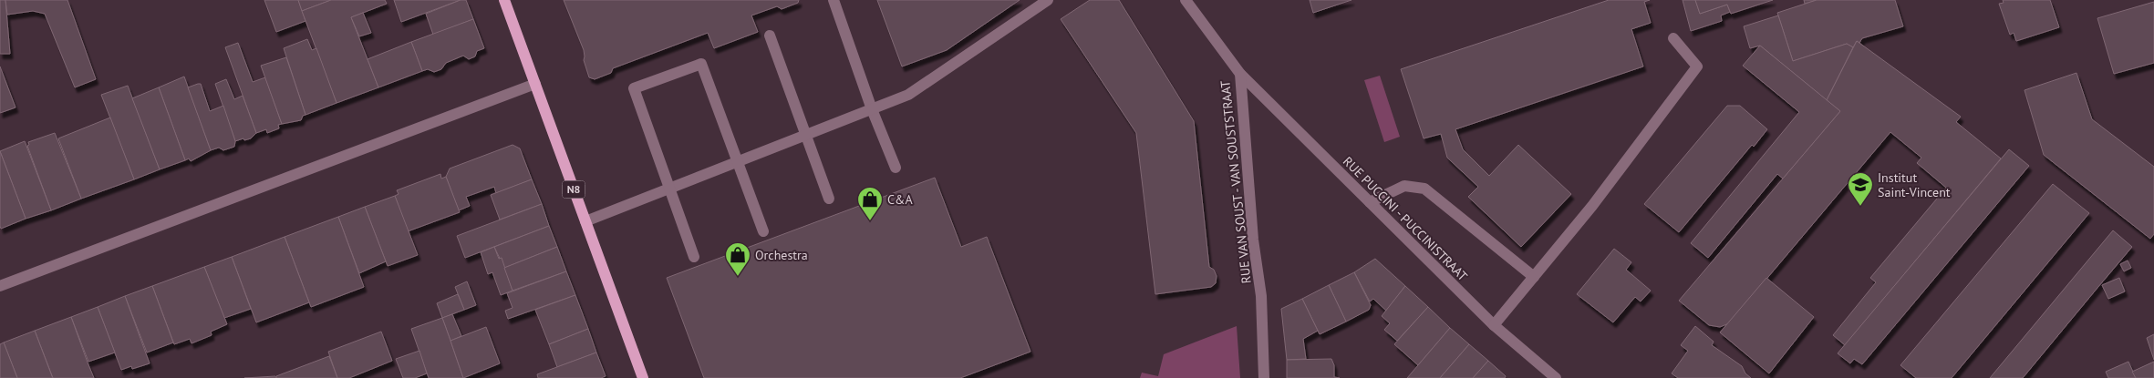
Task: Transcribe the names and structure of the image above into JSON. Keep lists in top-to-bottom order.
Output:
{
  "streets": {
    "main road": ["N8"],
    "street": ["RUE VAN SOUST - VAN SOUSTSTRAAT", "RUE PUCCINI - PUCCINISTRAAT"]
  },
  "crossings": [
    ["RUE VAN SOUST - VAN SOUSTSTRAAT", "RUE PUCCINI - PUCCINISTRAAT"]
  ],
  "places": {
    "school or university": ["Institut Saint-Vincent"],
    "shop": ["C&A", "Orchestra"]
  }
}
